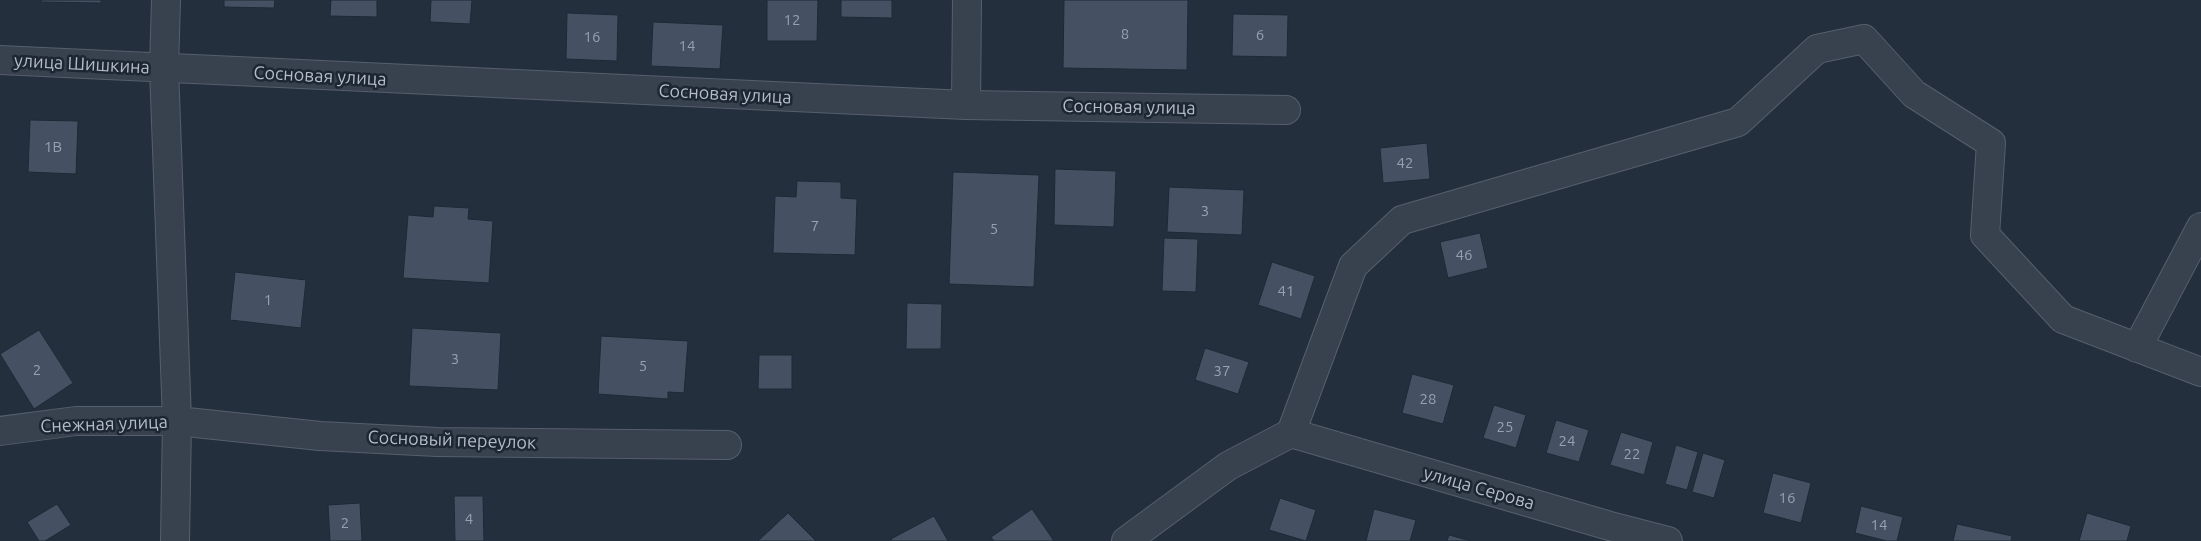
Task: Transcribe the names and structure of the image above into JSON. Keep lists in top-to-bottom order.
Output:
{
  "streets": {
    "street": [
      "улица Шишкина",
      "Сосновая улица",
      "Снежная улица",
      "Сосновый переулок",
      "улица Серова"
    ]
  },
  "crossings": [
    ["улица Шишкина", "Сосновая улица"],
    ["Снежная улица", "Сосновый переулок"]
  ],
  "house_numbers": [
    "12",
    "8",
    "6",
    "16",
    "14",
    "1В",
    "42",
    "3",
    "7",
    "5",
    "46",
    "41",
    "1",
    "3",
    "5",
    "2",
    "37",
    "28",
    "25",
    "24",
    "22",
    "16",
    "4",
    "2",
    "14"
  ]
}
